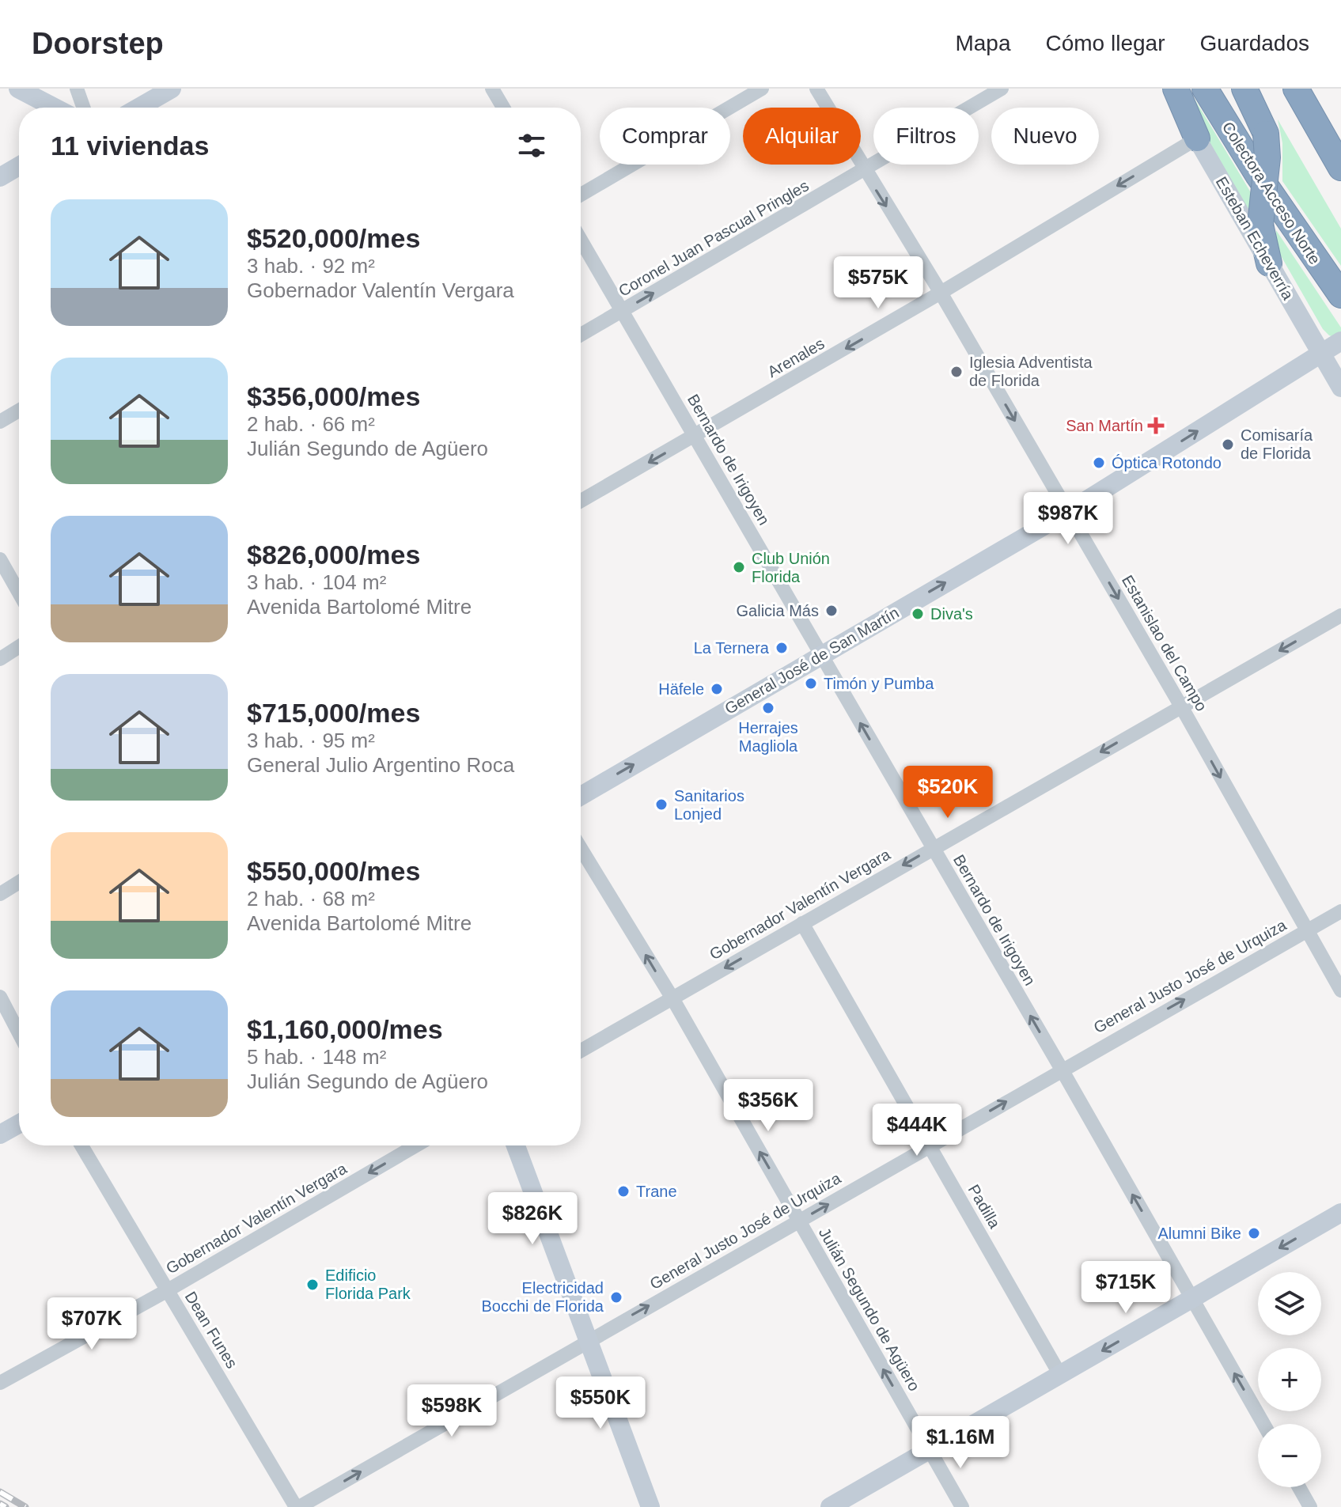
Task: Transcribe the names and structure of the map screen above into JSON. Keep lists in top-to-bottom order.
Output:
{
  "streets": {
    "highway": ["Colectora Acceso Norte"],
    "street": [
      "Coronel Juan Pascual Pringles",
      "Esteban Echeverría",
      "Arenales",
      "Bernardo de Irigoyen",
      "Estanislao del Campo",
      "General José de San Martín",
      "Gobernador Valentín Vergara",
      "General Justo José de Urquiza",
      "Padilla",
      "Julián Segundo de Agüero",
      "Dean Funes"
    ]
  },
  "crossings": [
    ["Coronel Juan Pascual Pringles", "Bernardo de Irigoyen"],
    ["Coronel Juan Pascual Pringles", "Estanislao del Campo"],
    ["Esteban Echeverría", "Arenales"],
    ["Esteban Echeverría", "General José de San Martín"],
    ["Arenales", "Bernardo de Irigoyen"],
    ["Arenales", "Estanislao del Campo"],
    ["Bernardo de Irigoyen", "General José de San Martín"],
    ["Bernardo de Irigoyen", "Gobernador Valentín Vergara"],
    ["Bernardo de Irigoyen", "General Justo José de Urquiza"],
    ["Estanislao del Campo", "General José de San Martín"],
    ["Estanislao del Campo", "Gobernador Valentín Vergara"],
    ["Estanislao del Campo", "General Justo José de Urquiza"],
    ["Gobernador Valentín Vergara", "Padilla"],
    ["Gobernador Valentín Vergara", "Julián Segundo de Agüero"],
    ["Gobernador Valentín Vergara", "Dean Funes"],
    ["General Justo José de Urquiza", "Padilla"],
    ["General Justo José de Urquiza", "Julián Segundo de Agüero"],
    ["General Justo José de Urquiza", "Dean Funes"]
  ],
  "one_way": [
    "Arenales",
    "Bernardo de Irigoyen",
    "Estanislao del Campo",
    "General José de San Martín",
    "Gobernador Valentín Vergara",
    "General Justo José de Urquiza",
    "Julián Segundo de Agüero"
  ],
  "places": {
    "other": [
      "Iglesia Adventista de Florida",
      "Comisaría de Florida",
      "Óptica Rotondo",
      "Club Unión Florida",
      "Galicia Más",
      "Diva's",
      "La Ternera",
      "Timón y Pumba",
      "Häfele",
      "Herrajes Magliola",
      "Sanitarios Lonjed",
      "Trane",
      "Alumni Bike",
      "Edificio Florida Park",
      "Electricidad Bocchi de Florida"
    ],
    "health": ["San Martín"]
  },
  "page": {
    "header": "Doorstep",
    "nav": ["Mapa", "Cómo llegar", "Guardados"],
    "chip": [
      "Comprar",
      "Alquilar",
      "Filtros",
      "Nuevo"
    ],
    "heading": "11 viviendas",
    "list": [
      {
        "name": "$520,000/mes",
        "note": "3 hab. · 92 m² · Gobernador Valentín Vergara"
      },
      {
        "name": "$356,000/mes",
        "note": "2 hab. · 66 m² · Julián Segundo de Agüero"
      },
      {
        "name": "$826,000/mes",
        "note": "3 hab. · 104 m² · Avenida Bartolomé Mitre"
      },
      {
        "name": "$715,000/mes",
        "note": "3 hab. · 95 m² · General Julio Argentino Roca"
      },
      {
        "name": "$550,000/mes",
        "note": "2 hab. · 68 m² · Avenida Bartolomé Mitre"
      },
      {
        "name": "$1,160,000/mes",
        "note": "5 hab. · 148 m² · Julián Segundo de Agüero"
      }
    ],
    "price": [
      "$575K",
      "$987K",
      "$520K",
      "$356K",
      "$444K",
      "$826K",
      "$715K",
      "$707K",
      "$550K",
      "$598K",
      "$1.16M"
    ],
    "map_buttons": ["+", "−"]
  }
}
